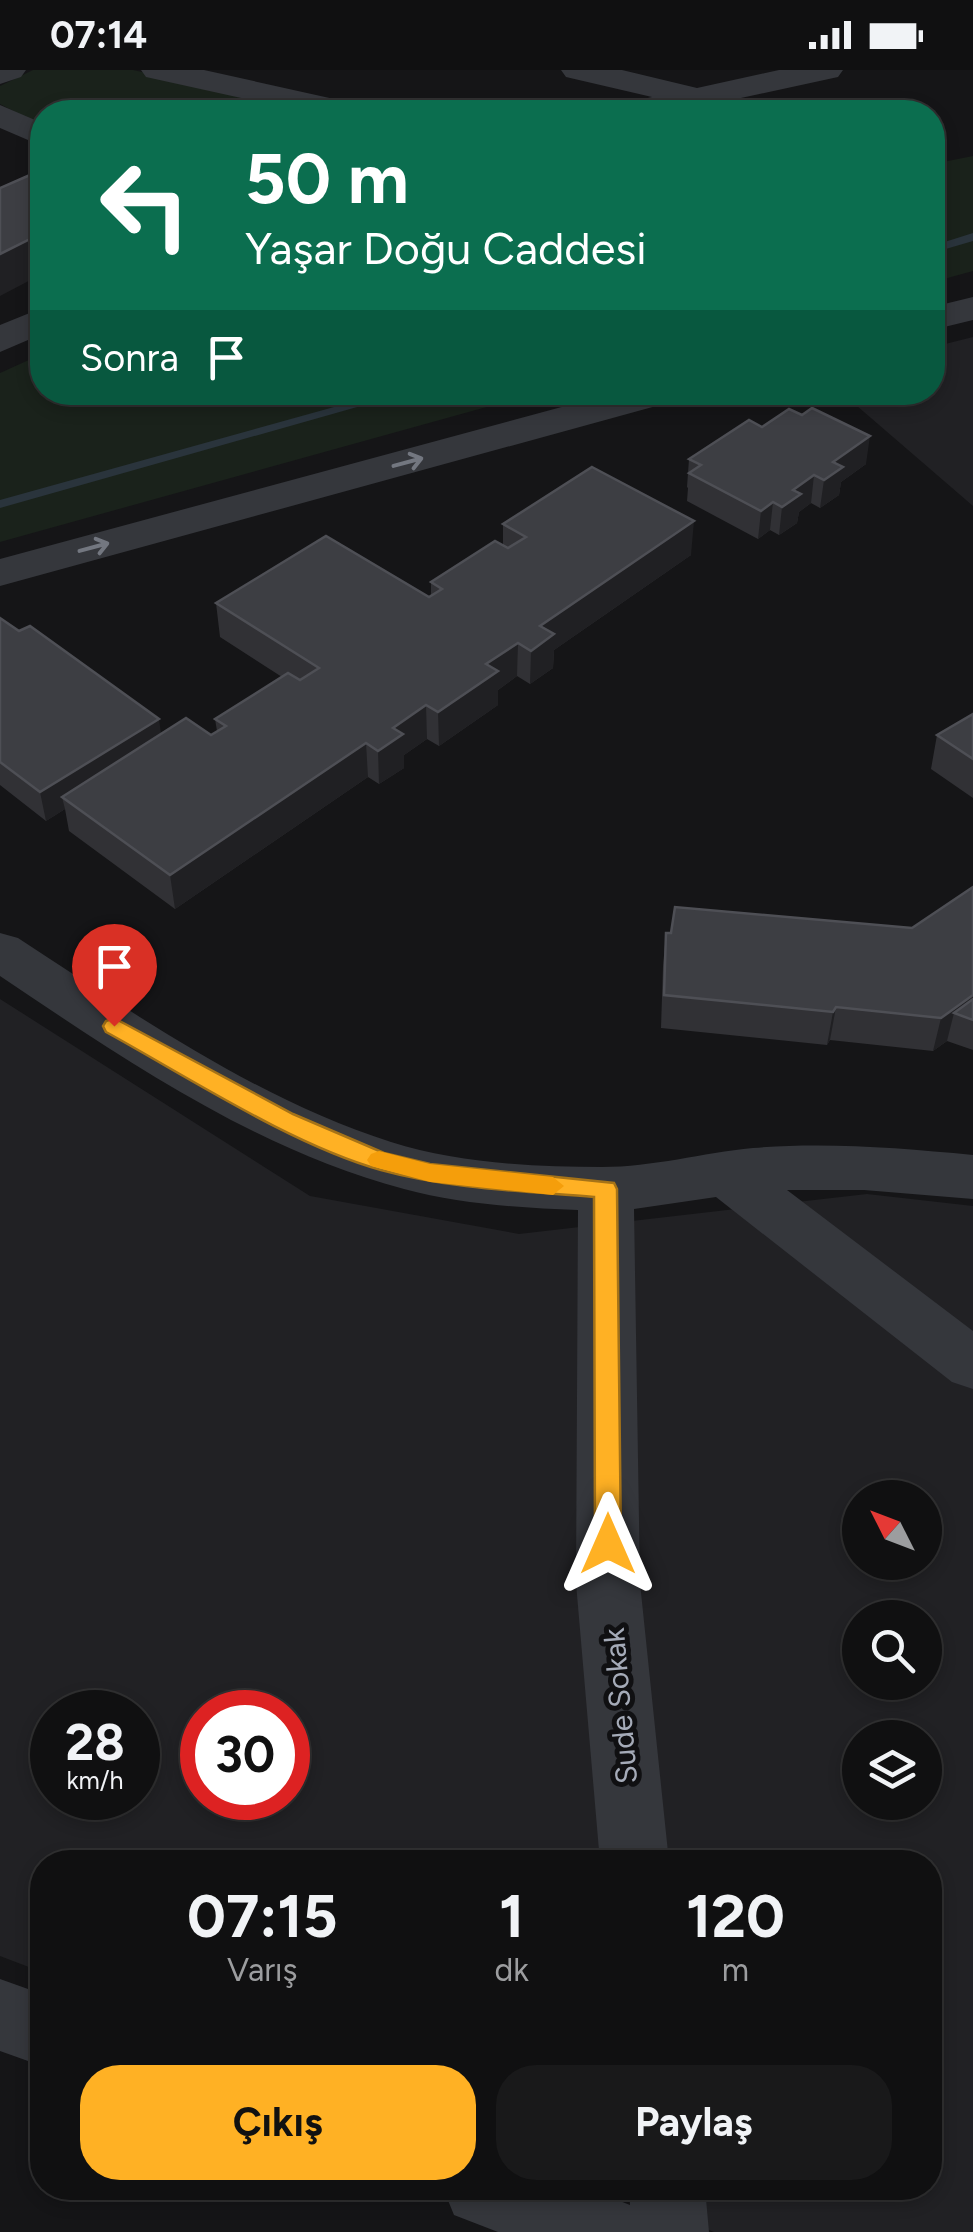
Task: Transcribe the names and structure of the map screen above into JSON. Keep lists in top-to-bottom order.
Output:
{
  "streets": {
    "street": ["Sude Sokak"]
  },
  "north": "top left",
  "page": {
    "status": "07:14",
    "turn": ["50 m", "Yaşar Doğu Caddesi"],
    "then": "Sonra",
    "speed": "28 km/h",
    "limit": "30",
    "eta": [
      "07:15",
      "Varış",
      "1",
      "dk",
      "120",
      "m"
    ],
    "buttons": ["Çıkış", "Paylaş"]
  }
}
